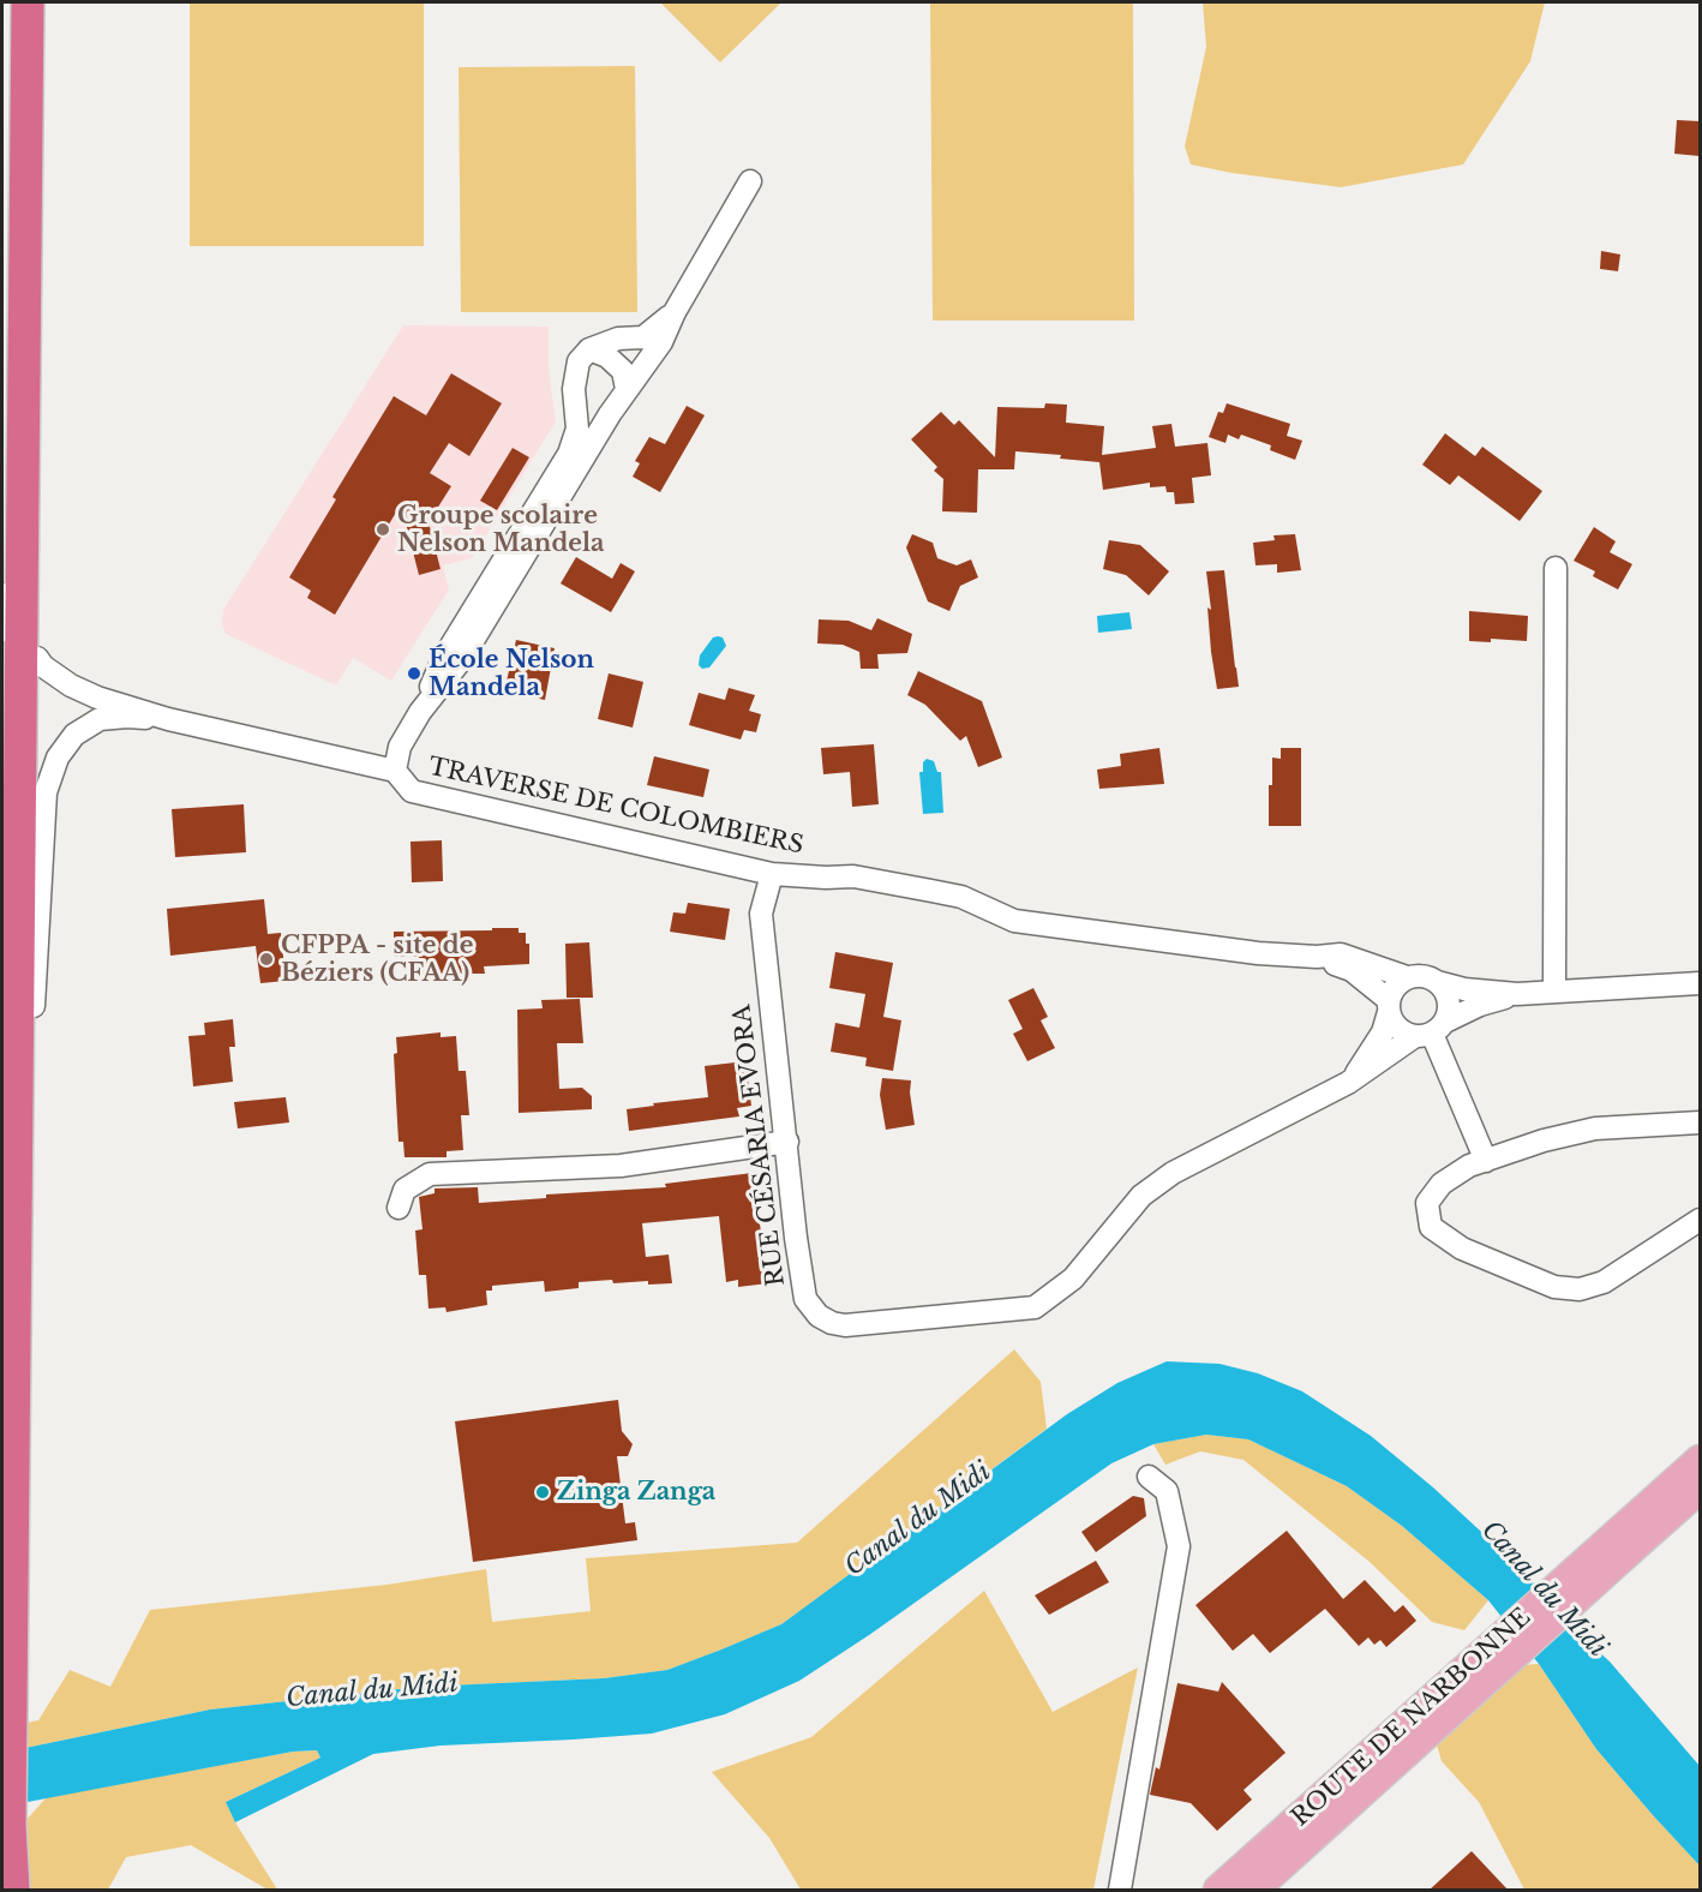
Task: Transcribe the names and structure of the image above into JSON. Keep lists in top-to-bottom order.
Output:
{
  "streets": {
    "main road": ["ROUTE DE NARBONNE"],
    "street": ["TRAVERSE DE COLOMBIERS", "RUE CÉSARIA EVORA"]
  },
  "crossings": [
    ["TRAVERSE DE COLOMBIERS", "RUE CÉSARIA EVORA"]
  ],
  "water": ["Canal du Midi"],
  "places": [
    "Groupe scolaire Nelson Mandela",
    "École Nelson Mandela",
    "CFPPA - site de Béziers (CFAA)",
    "Zinga Zanga"
  ]
}
